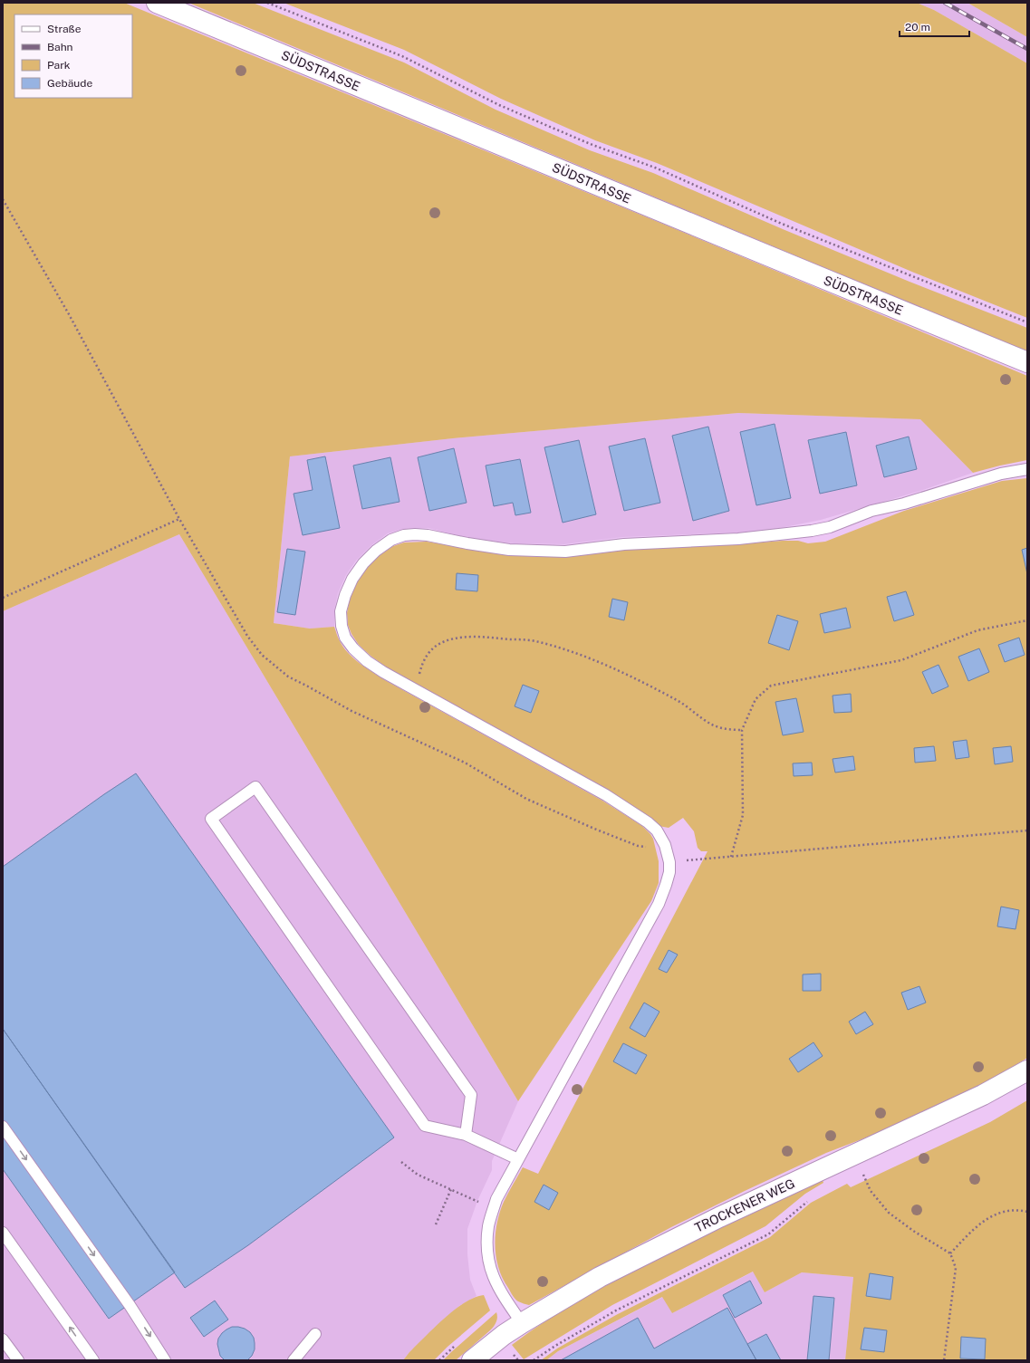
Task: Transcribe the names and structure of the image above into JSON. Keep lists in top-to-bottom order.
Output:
{
  "streets": {
    "street": ["SÜDSTRASSE", "TROCKENER WEG"]
  },
  "legend": [
    "Straße",
    "Bahn",
    "Park",
    "Gebäude"
  ],
  "scale_bar": "20 m"
}
